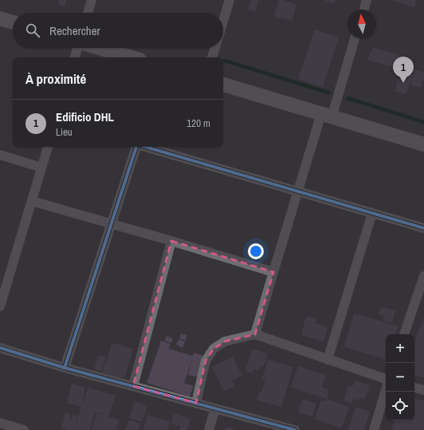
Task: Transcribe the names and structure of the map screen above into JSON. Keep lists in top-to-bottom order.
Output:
{
  "north": "top",
  "page": {
    "search": "Rechercher",
    "pins": "1",
    "heading": "À proximité",
    "list": [
      {
        "mark": "1",
        "name": "Edificio DHL",
        "note": "Lieu",
        "value": "120 m"
      }
    ],
    "map_buttons": ["+", "−"]
  }
}
